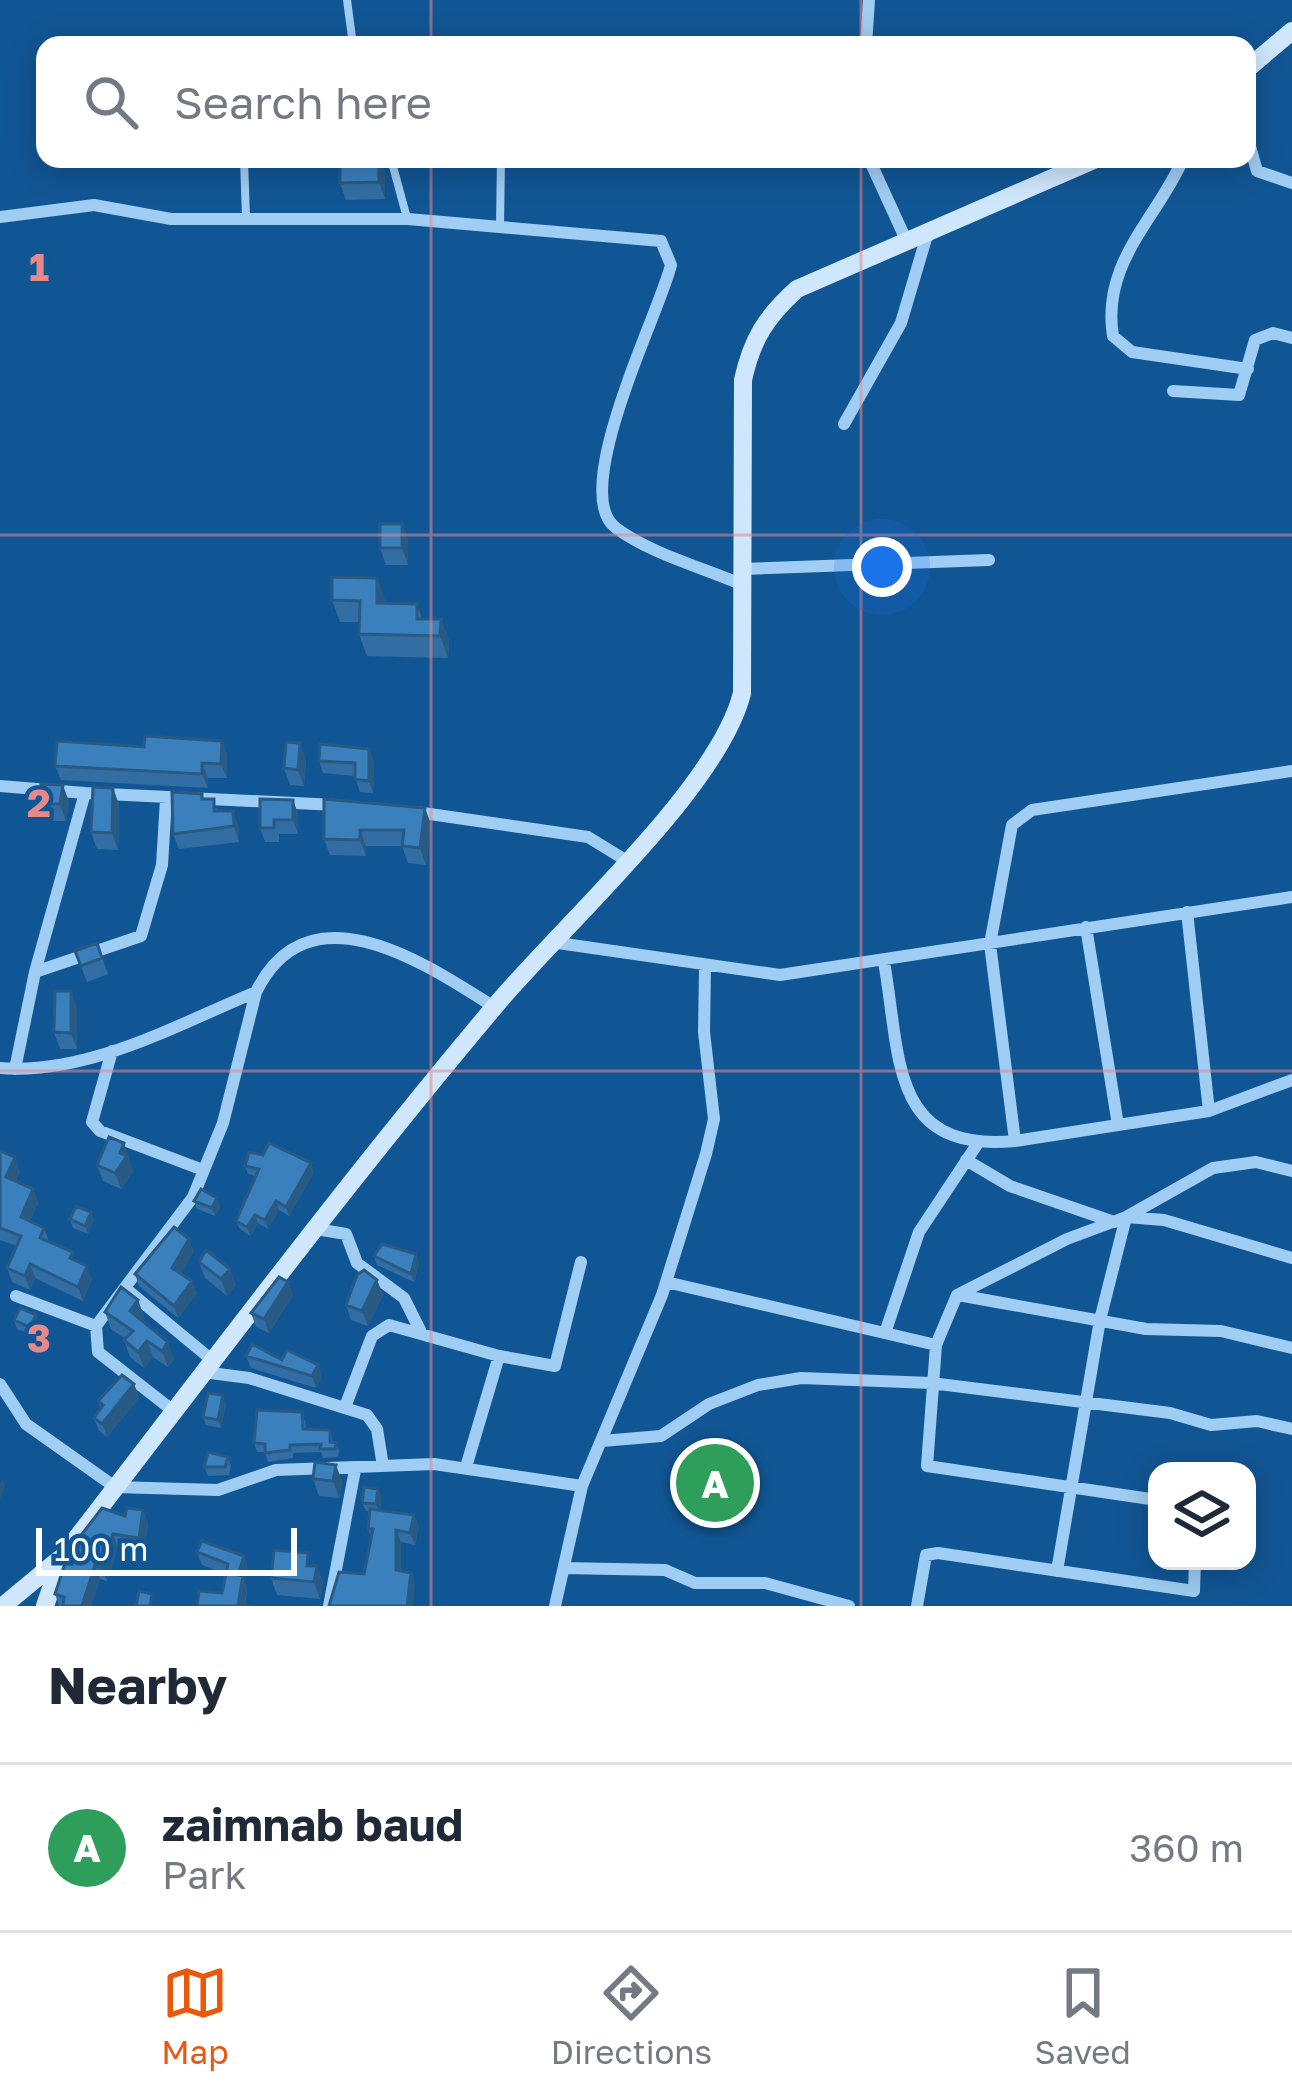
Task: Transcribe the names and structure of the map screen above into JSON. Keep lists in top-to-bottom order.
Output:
{
  "scale_bar": "100 m",
  "page": {
    "search": "Search here",
    "pins": "A",
    "scale": "100 m",
    "heading": "Nearby",
    "list": [
      {
        "mark": "A",
        "name": "zaimnab baud",
        "note": "Park",
        "value": "360 m"
      }
    ],
    "nav": ["Map", "Directions", "Saved"]
  },
  "grid": {
    "rows": ["1", "2", "3"]
  }
}
